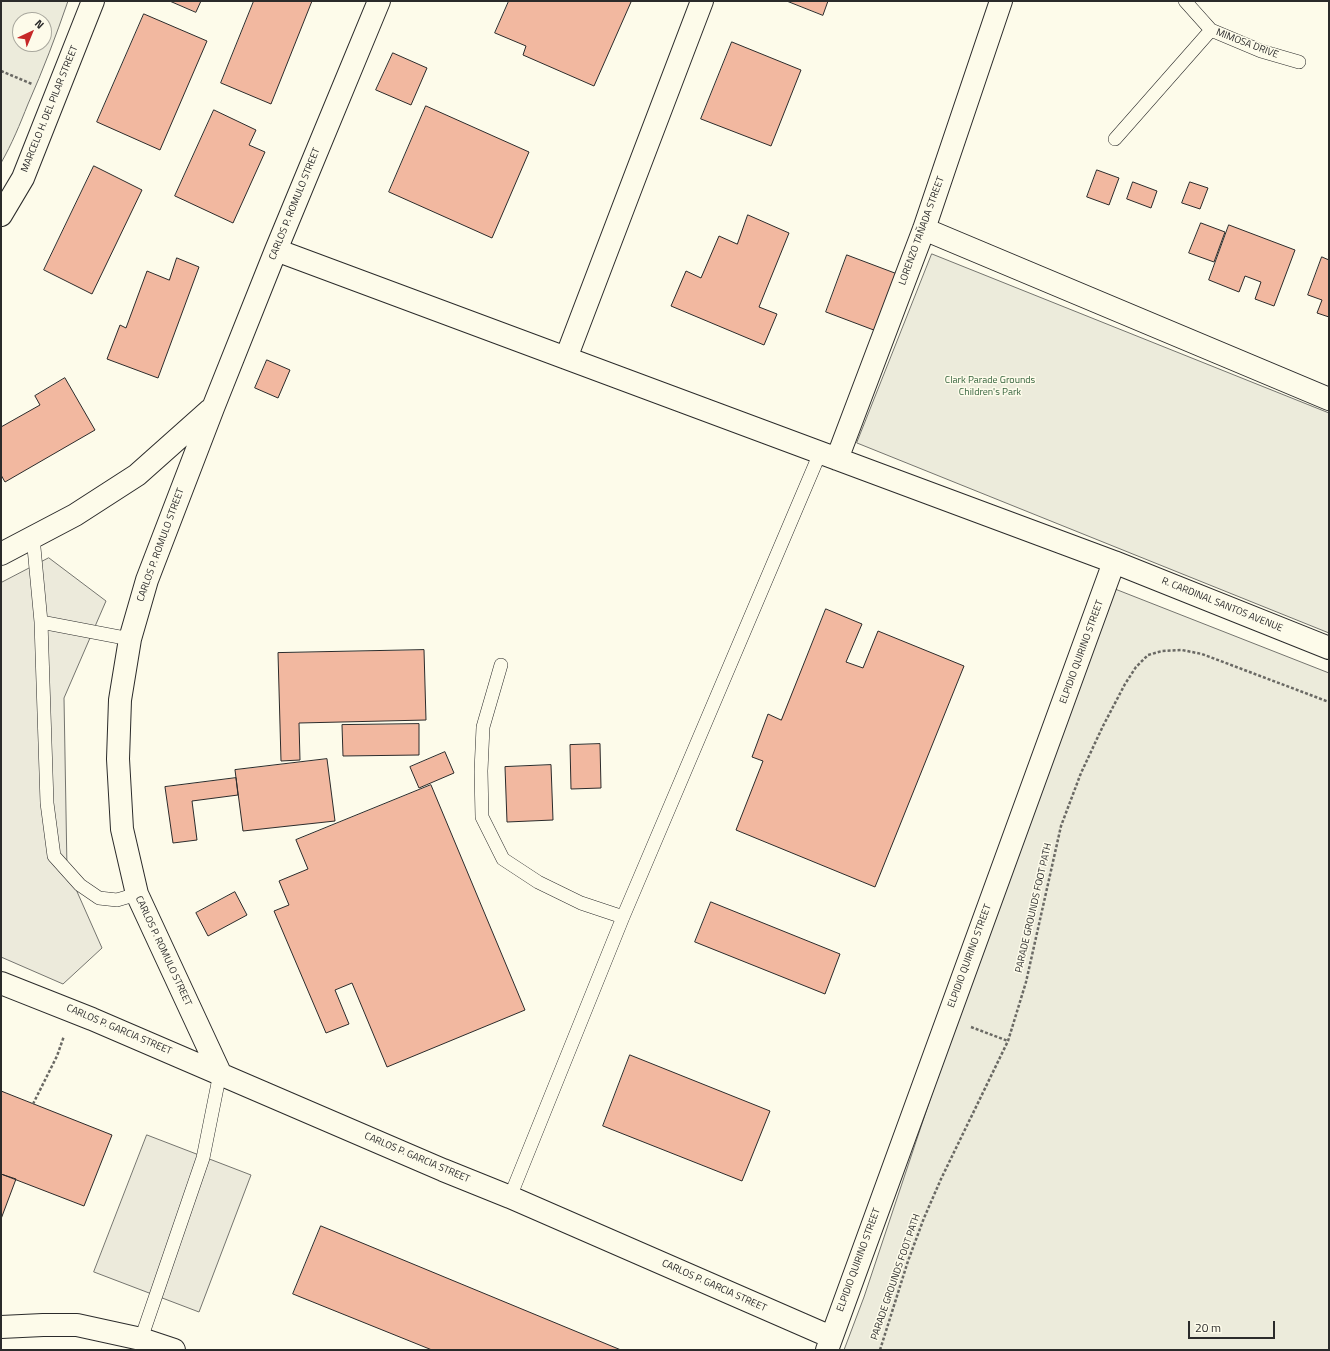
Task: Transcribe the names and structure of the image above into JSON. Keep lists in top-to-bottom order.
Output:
{
  "streets": {
    "street": [
      "MARCELO H. DEL PILAR STREET",
      "CARLOS P. ROMULO STREET",
      "LORENZO TAÑADA STREET",
      "R. CARDINAL SANTOS AVENUE",
      "ELPIDIO QUIRINO STREET",
      "CARLOS P. GARCIA STREET"
    ],
    "lane": ["MIMOSA DRIVE"],
    "path": ["PARADE GROUNDS FOOT PATH"]
  },
  "crossings": [
    ["CARLOS P. ROMULO STREET", "R. CARDINAL SANTOS AVENUE"],
    ["CARLOS P. ROMULO STREET", "CARLOS P. GARCIA STREET"],
    ["LORENZO TAÑADA STREET", "R. CARDINAL SANTOS AVENUE"],
    ["R. CARDINAL SANTOS AVENUE", "ELPIDIO QUIRINO STREET"],
    ["ELPIDIO QUIRINO STREET", "CARLOS P. GARCIA STREET"]
  ],
  "parks": ["Clark Parade Grounds Children's Park"],
  "scale_bar": "20 m",
  "north": "top right"
}
